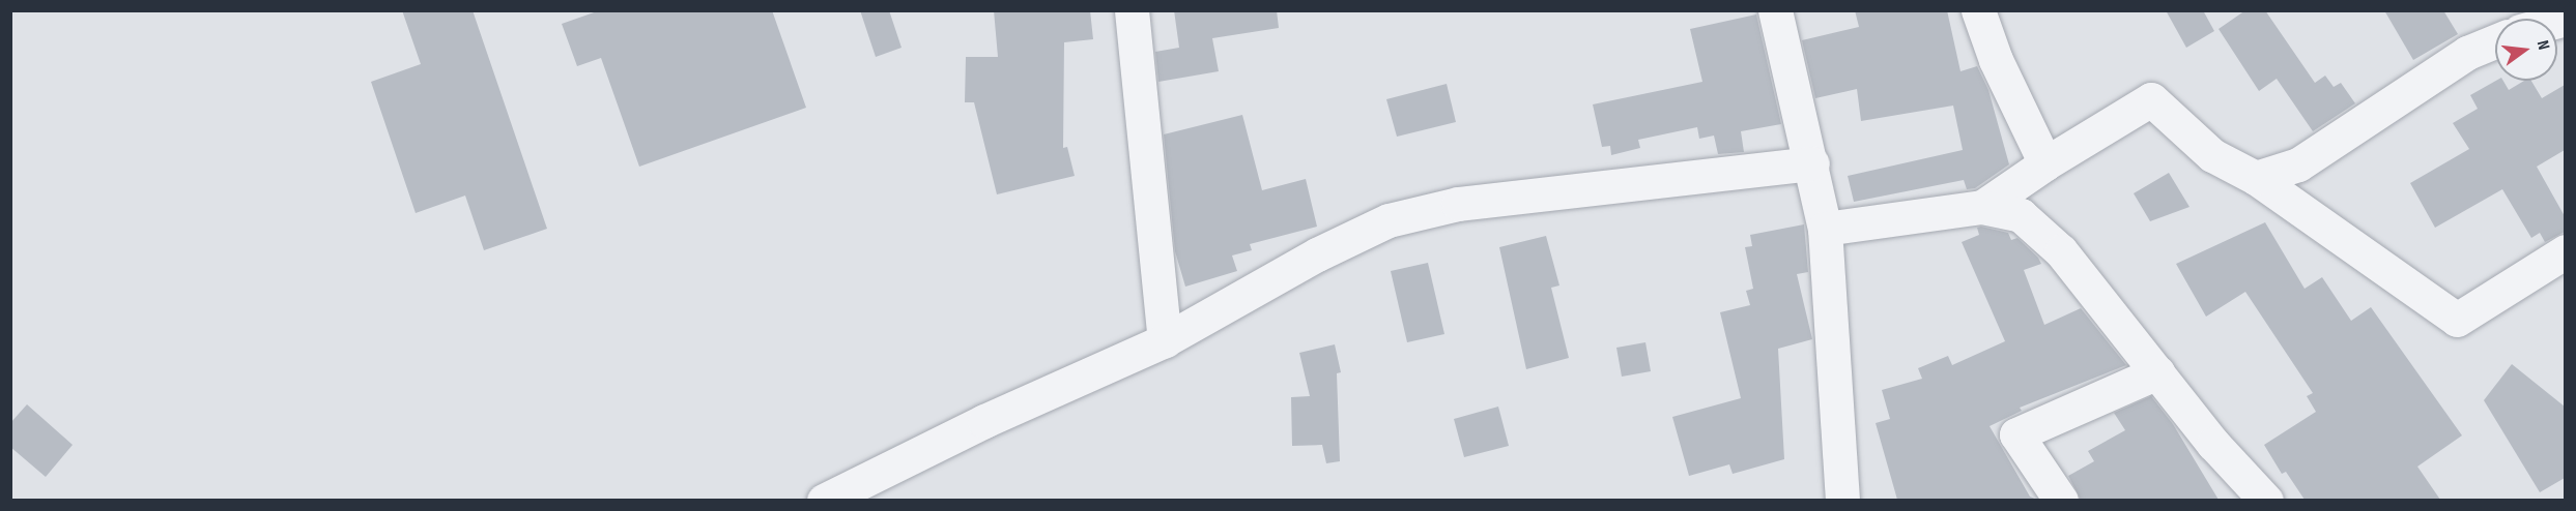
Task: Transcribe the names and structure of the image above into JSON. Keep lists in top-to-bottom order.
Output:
{
  "north": "right"
}
